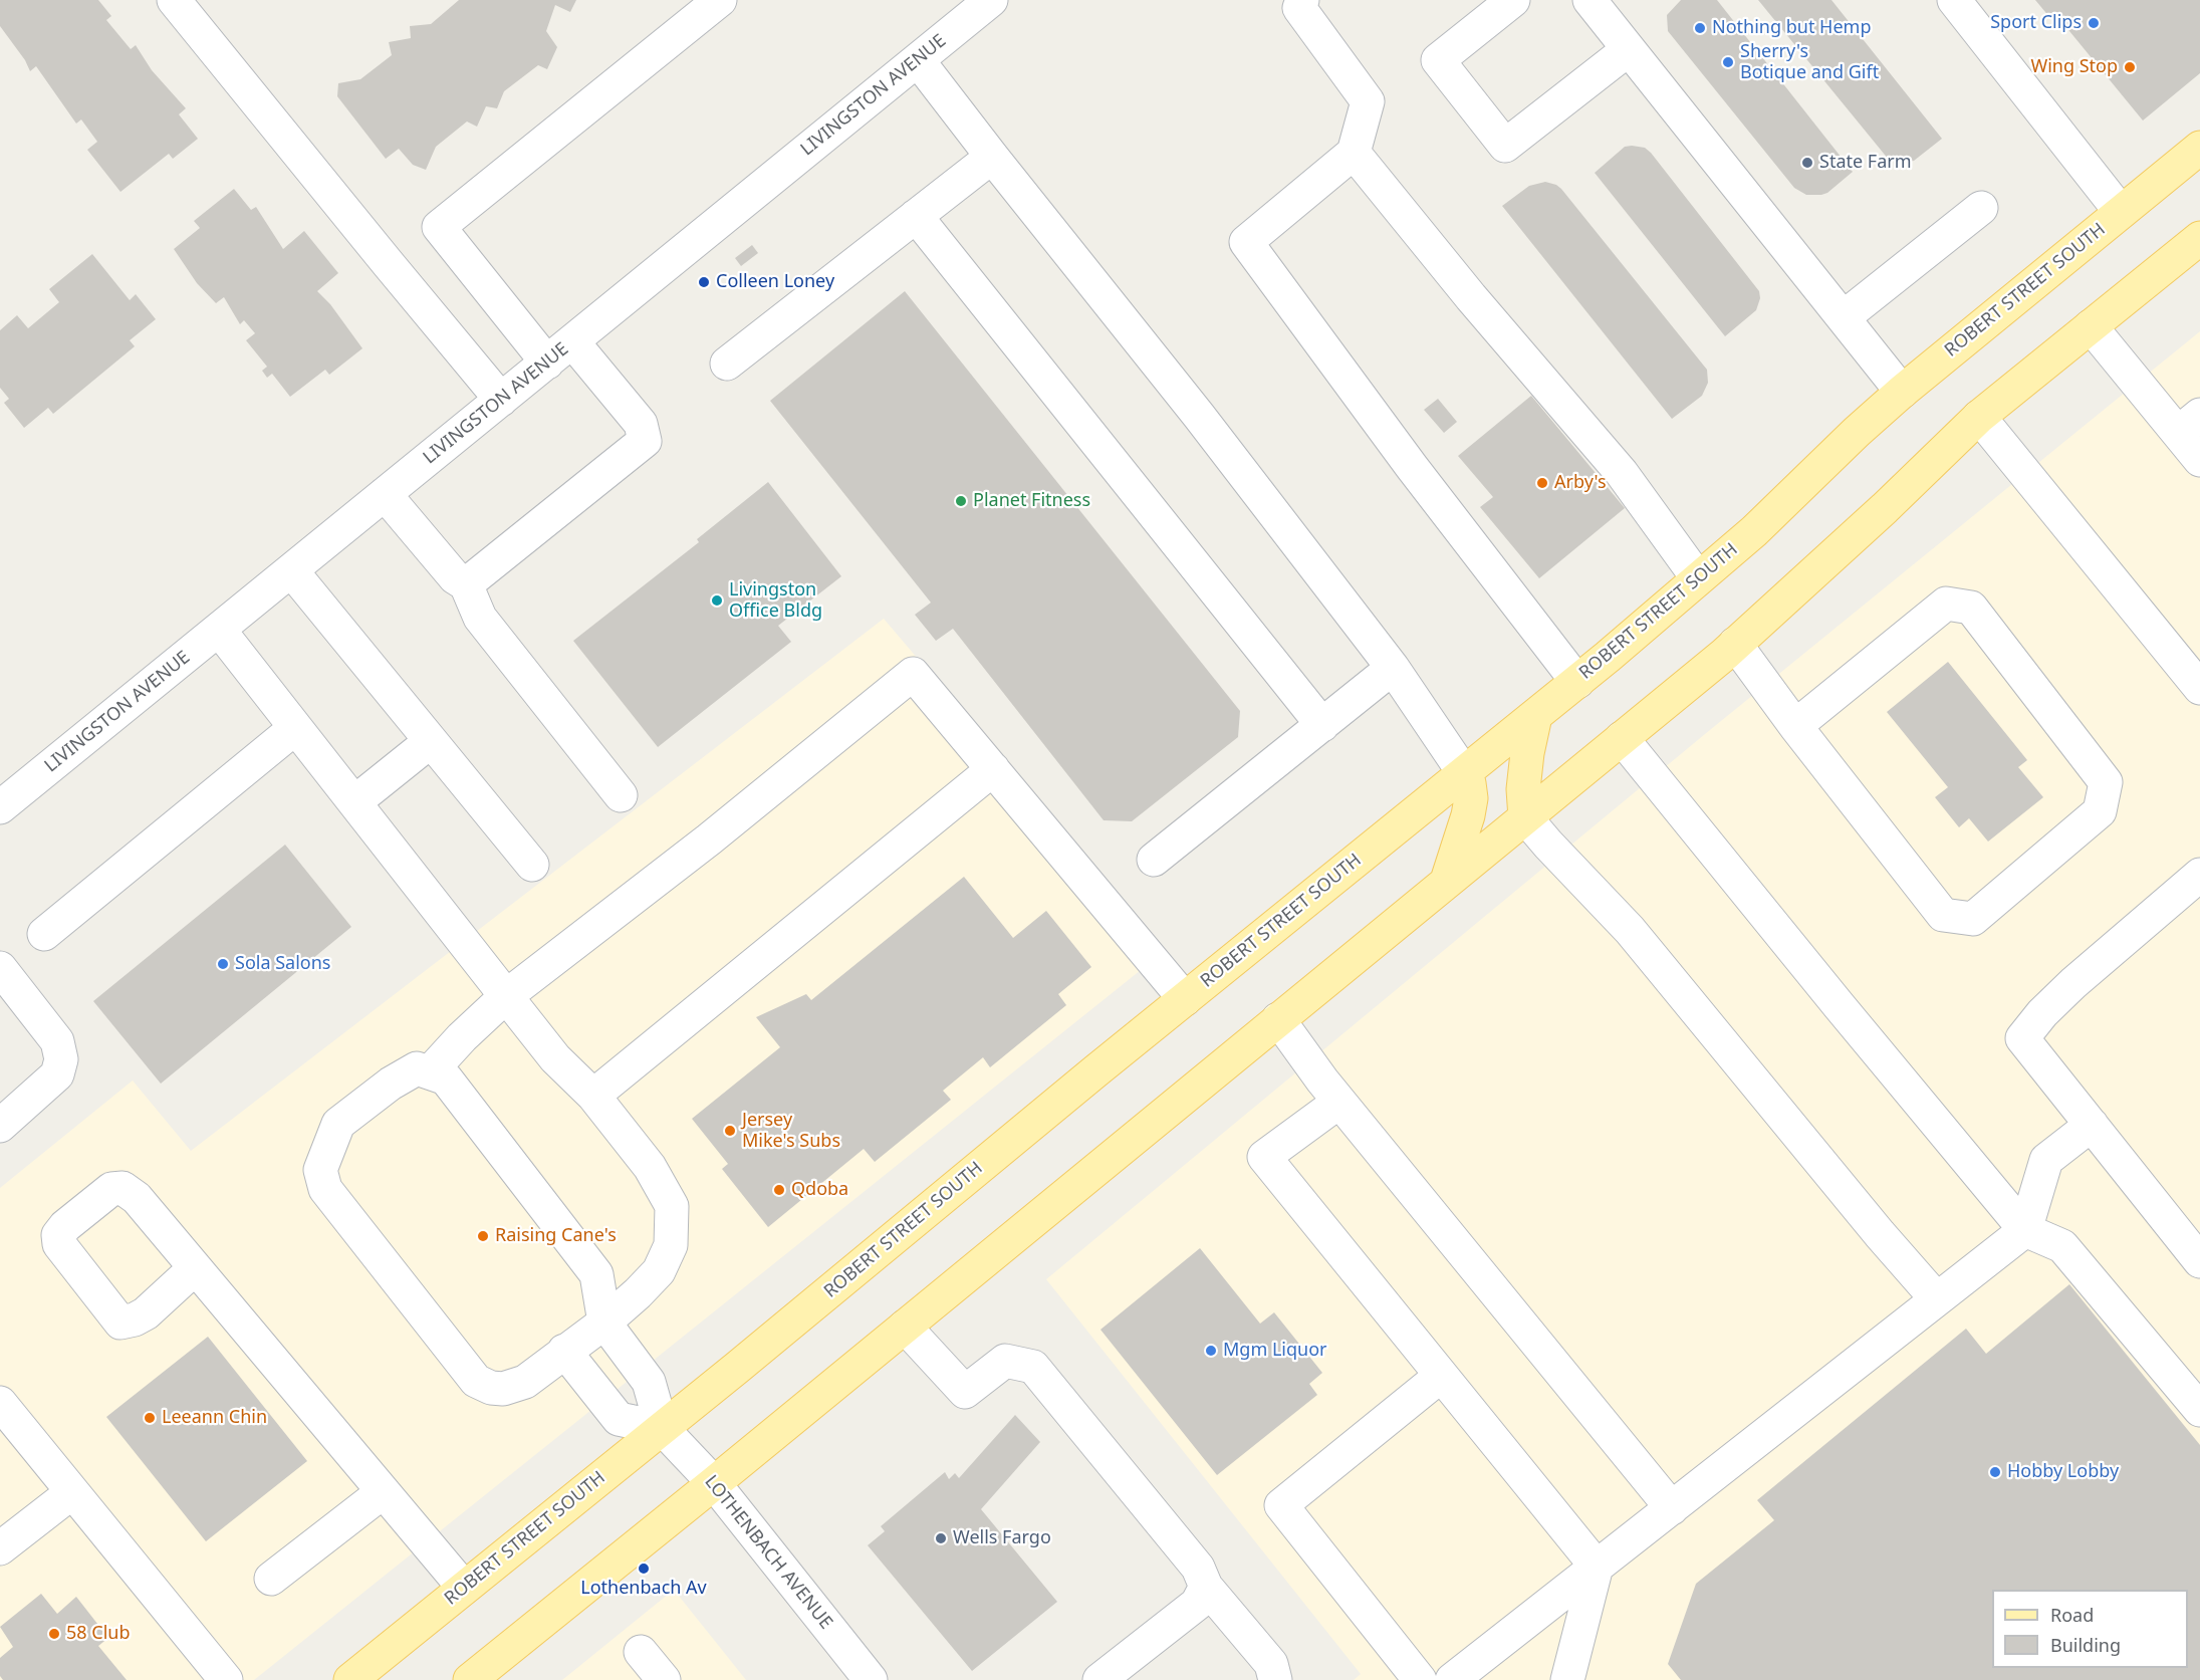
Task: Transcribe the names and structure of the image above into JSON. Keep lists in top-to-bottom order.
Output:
{
  "streets": {
    "main road": ["ROBERT STREET SOUTH"],
    "street": ["LIVINGSTON AVENUE", "LOTHENBACH AVENUE"]
  },
  "crossings": [
    ["ROBERT STREET SOUTH", "LOTHENBACH AVENUE"]
  ],
  "places": [
    "Sport Clips",
    "Nothing but Hemp",
    "Sherry's Botique and Gift",
    "Wing Stop",
    "State Farm",
    "Colleen Loney",
    "Arby's",
    "Planet Fitness",
    "Livingston Office Bldg",
    "Sola Salons",
    "Jersey Mike's Subs",
    "Qdoba",
    "Raising Cane's",
    "Mgm Liquor",
    "Leeann Chin",
    "Hobby Lobby",
    "Wells Fargo",
    "Lothenbach Av",
    "58 Club"
  ],
  "legend": ["Road", "Building"]
}
